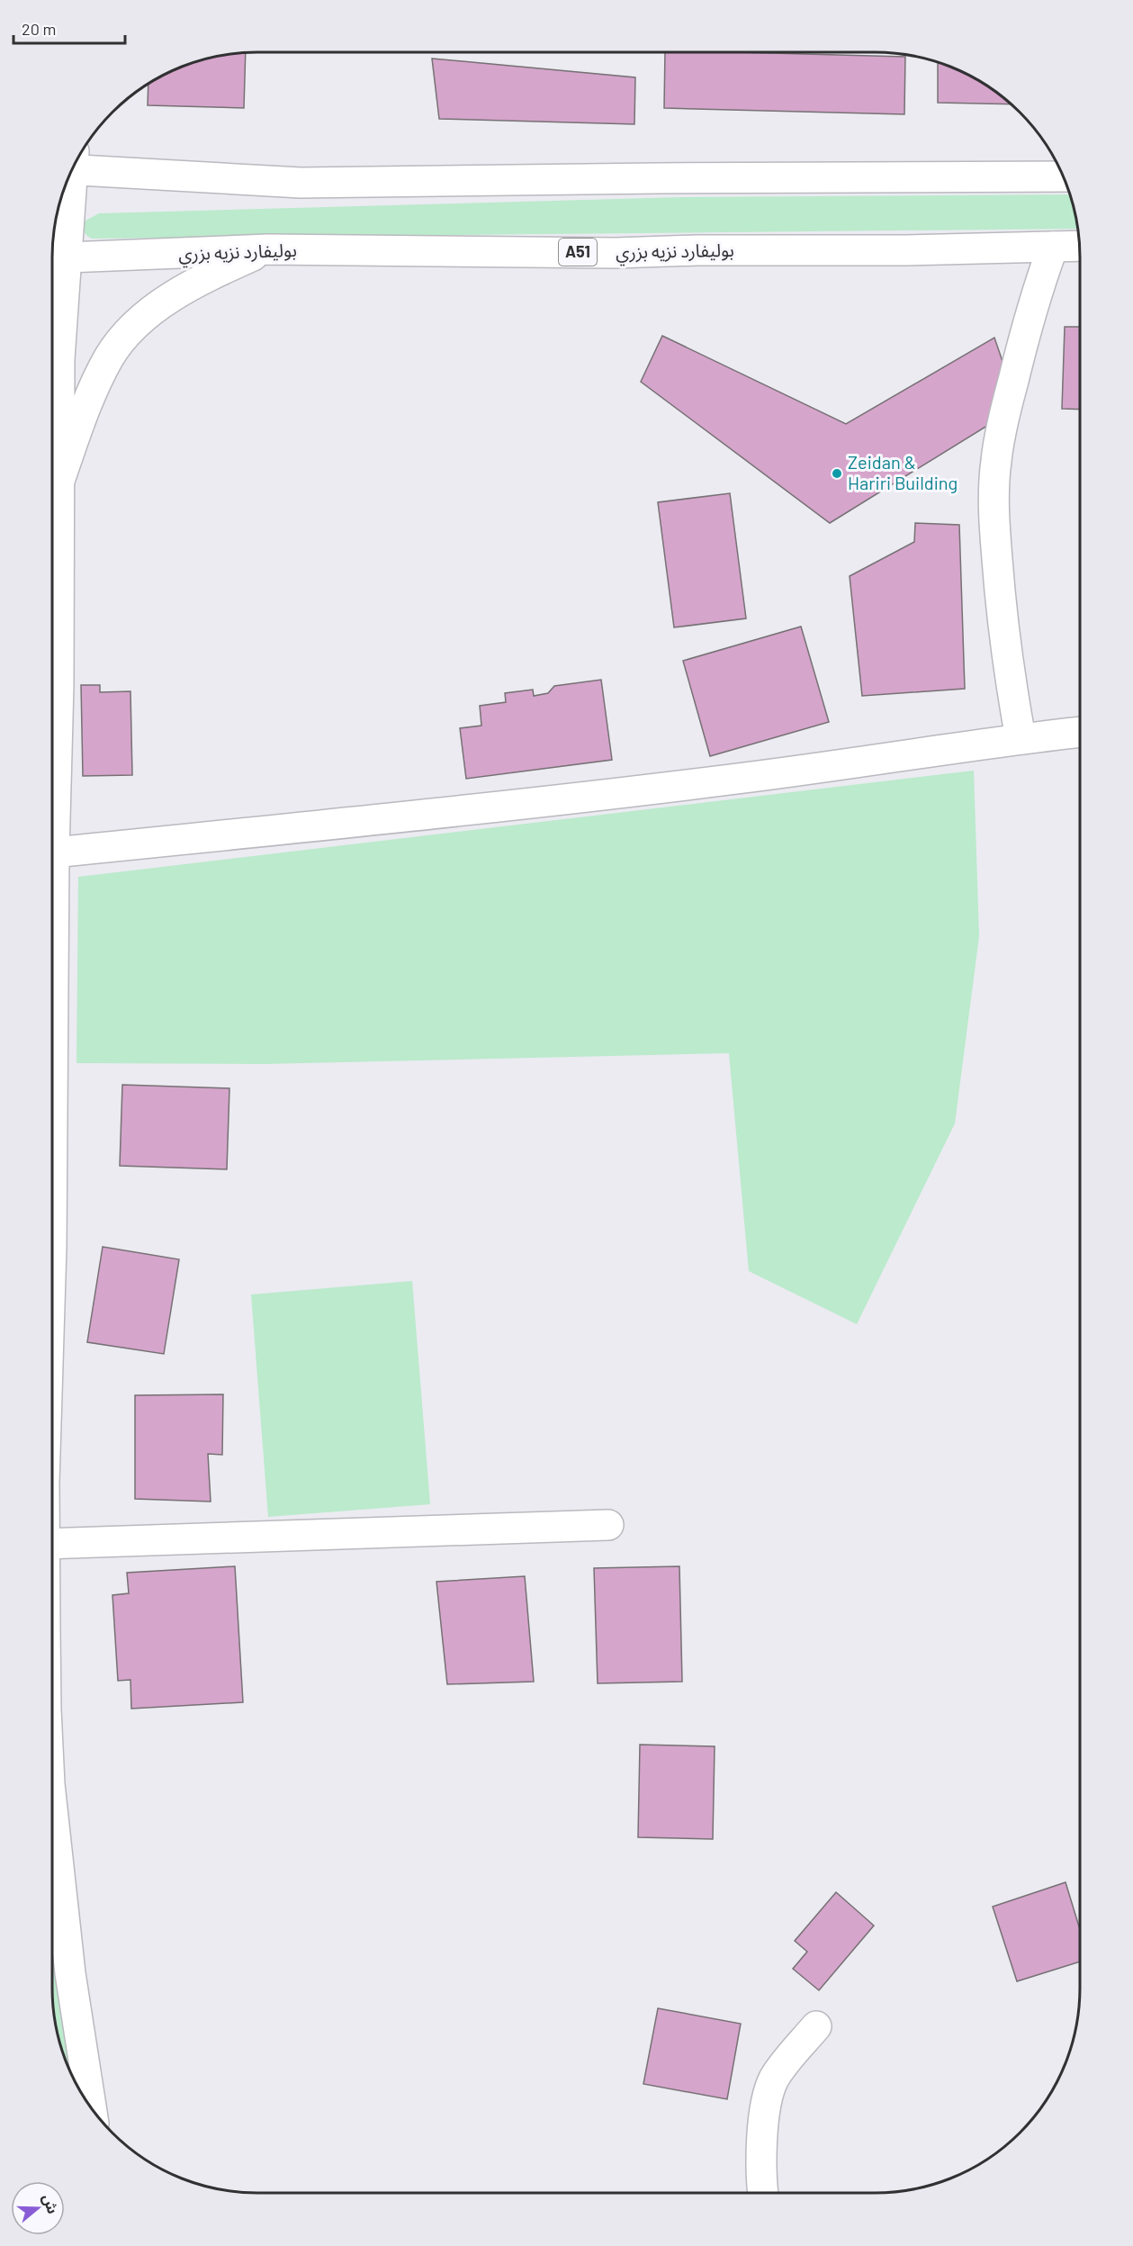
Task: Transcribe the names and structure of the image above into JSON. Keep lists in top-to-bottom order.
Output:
{
  "streets": {
    "main road": ["بوليفارد نزيه بزري", "A51"]
  },
  "places": ["Zeidan & Hariri Building"],
  "scale_bar": "20 m",
  "north": "right"
}
